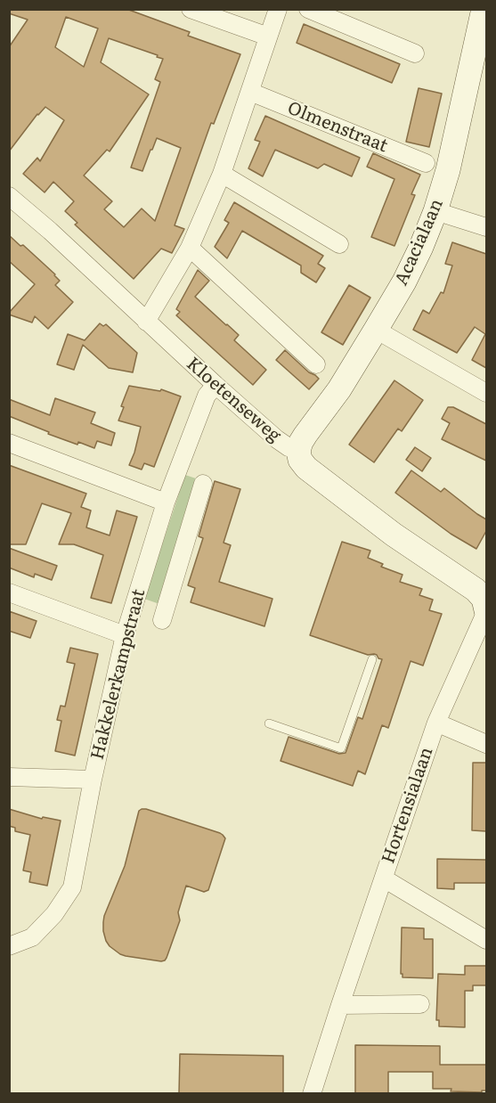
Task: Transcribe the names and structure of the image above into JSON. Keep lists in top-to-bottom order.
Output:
{
  "streets": {
    "street": [
      "Olmenstraat",
      "Acacialaan",
      "Kloetenseweg",
      "Hakkelerkampstraat",
      "Hortensialaan"
    ]
  },
  "crossings": [
    ["Acacialaan", "Kloetenseweg"],
    ["Kloetenseweg", "Hakkelerkampstraat"],
    ["Kloetenseweg", "Hortensialaan"]
  ]
}
